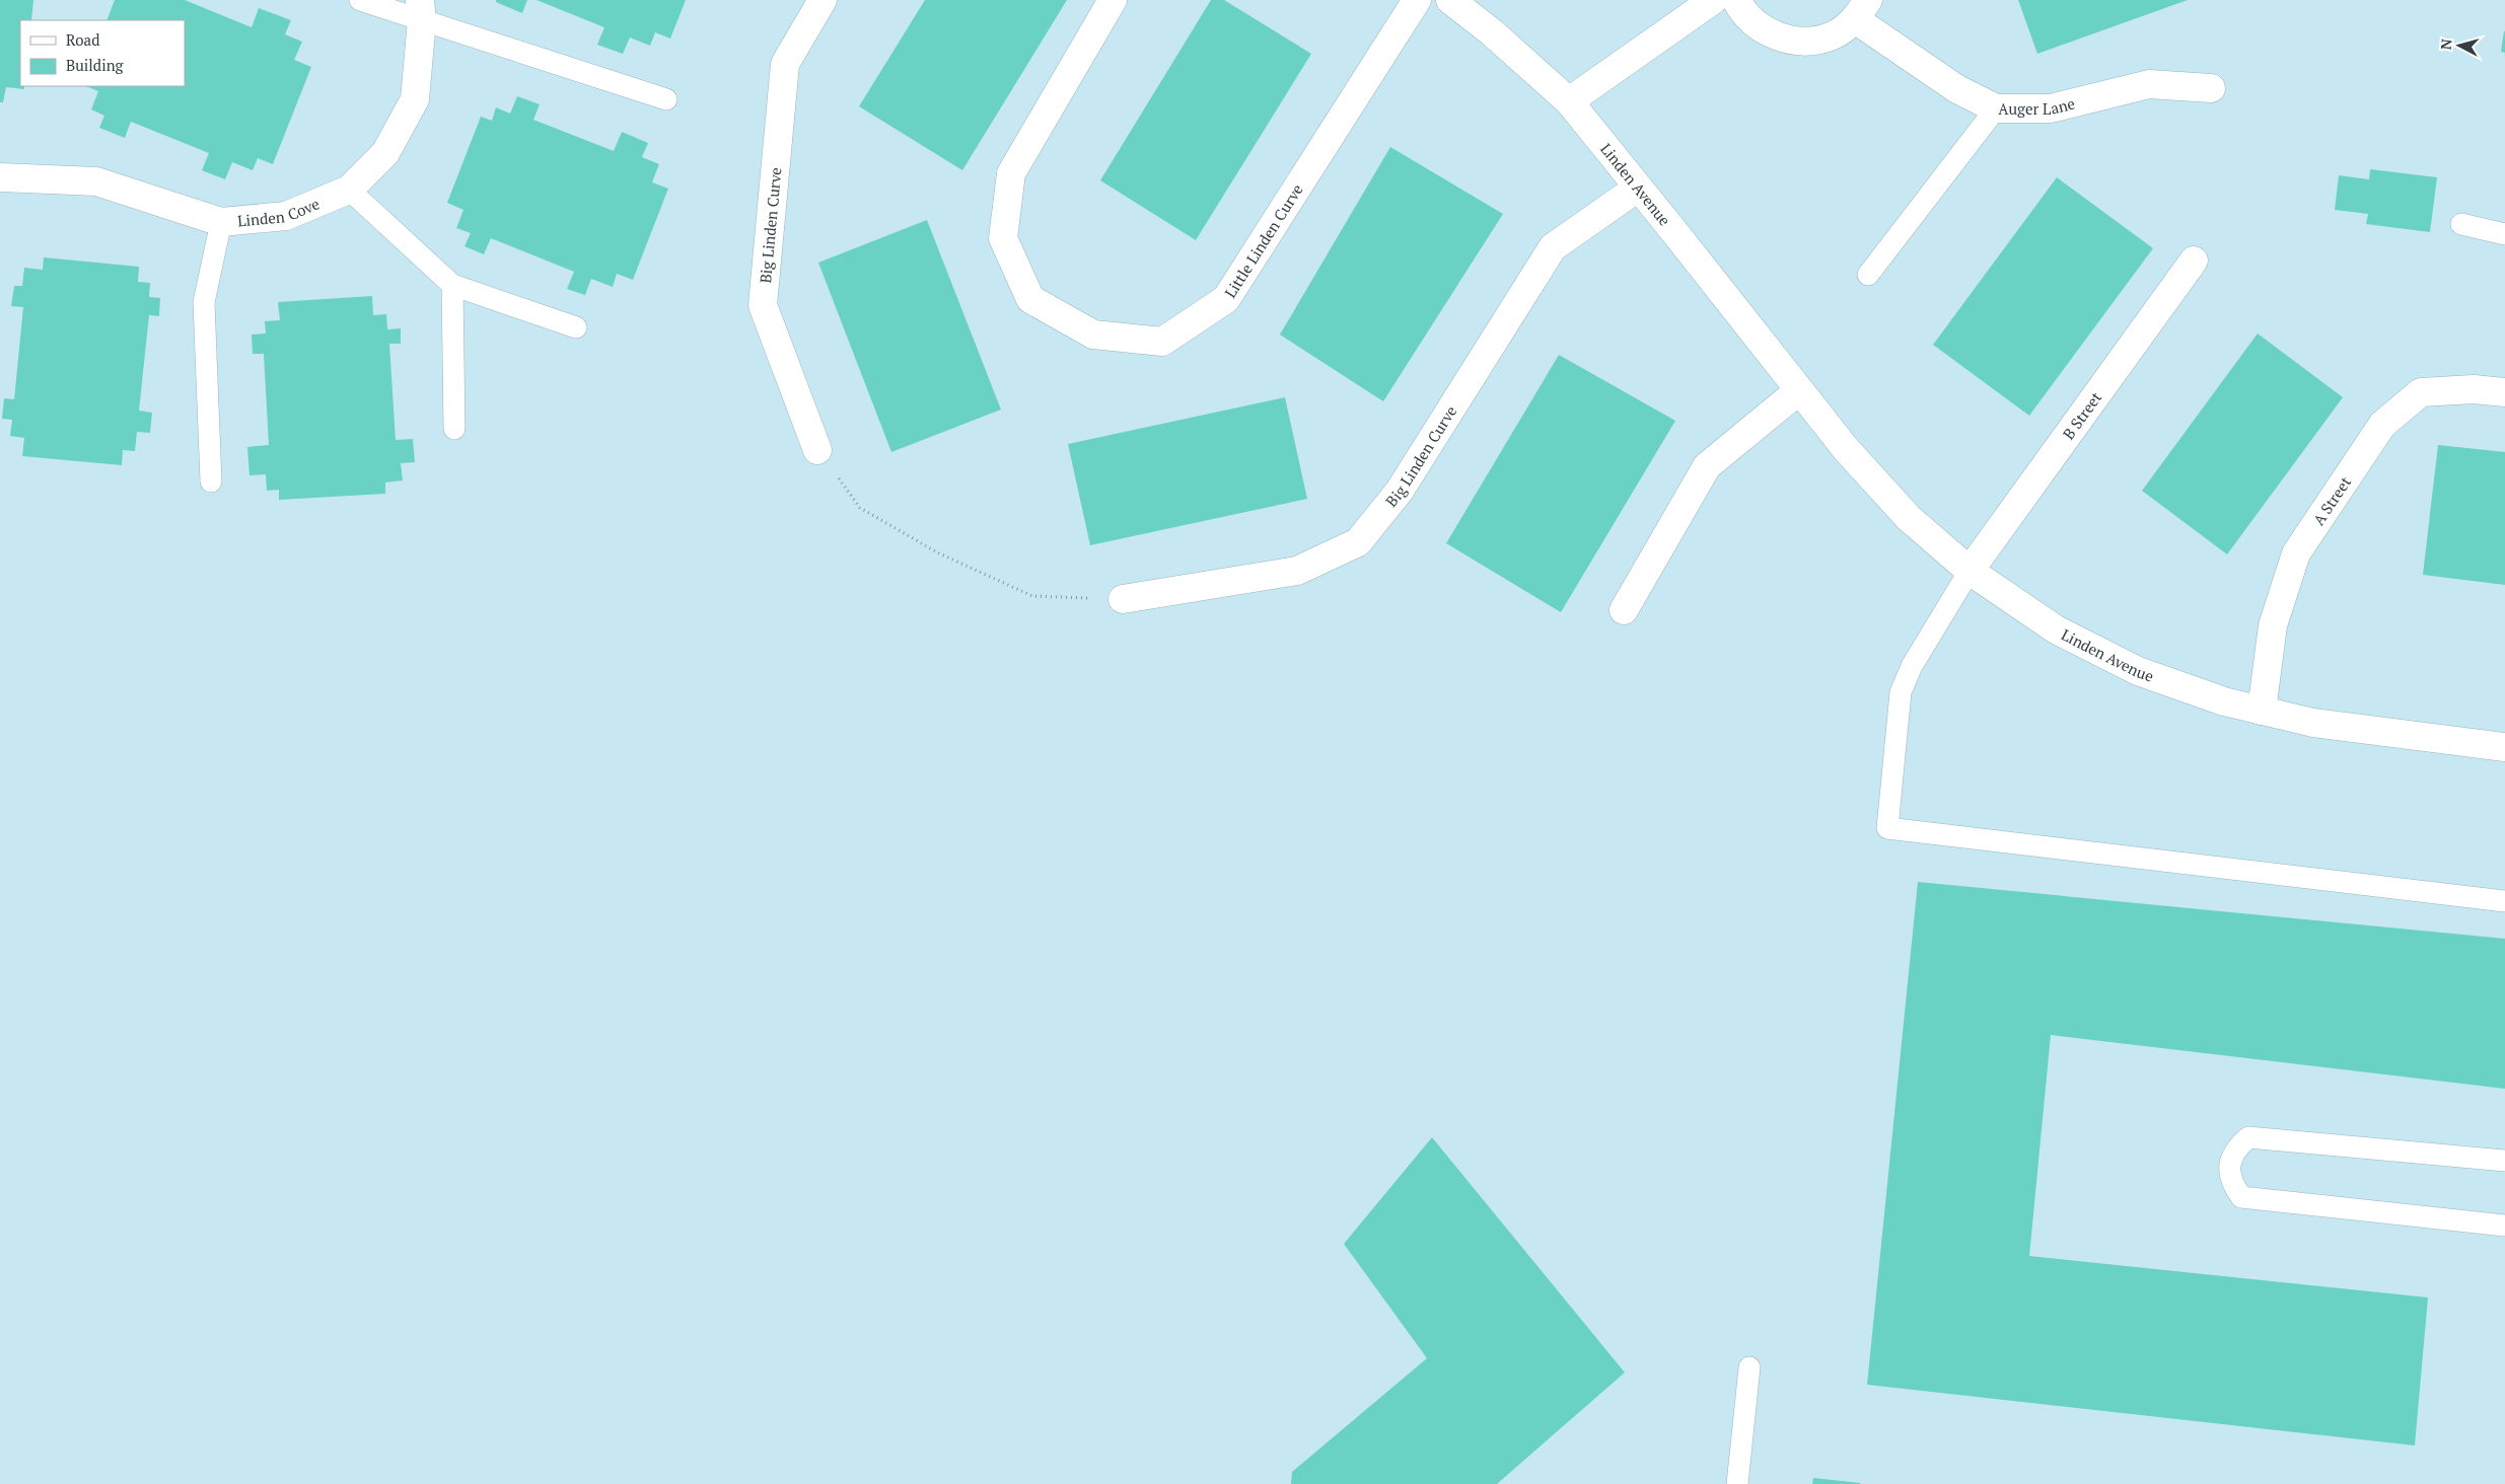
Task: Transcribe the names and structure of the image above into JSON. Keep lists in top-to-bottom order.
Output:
{
  "streets": {
    "street": [
      "Auger Lane",
      "Linden Avenue",
      "Linden Cove",
      "Big Linden Curve",
      "Little Linden Curve",
      "B Street",
      "A Street"
    ]
  },
  "crossings": [
    ["Linden Avenue", "Big Linden Curve"],
    ["Linden Avenue", "B Street"],
    ["Linden Avenue", "A Street"]
  ],
  "legend": ["Road", "Building"],
  "north": "left"
}
